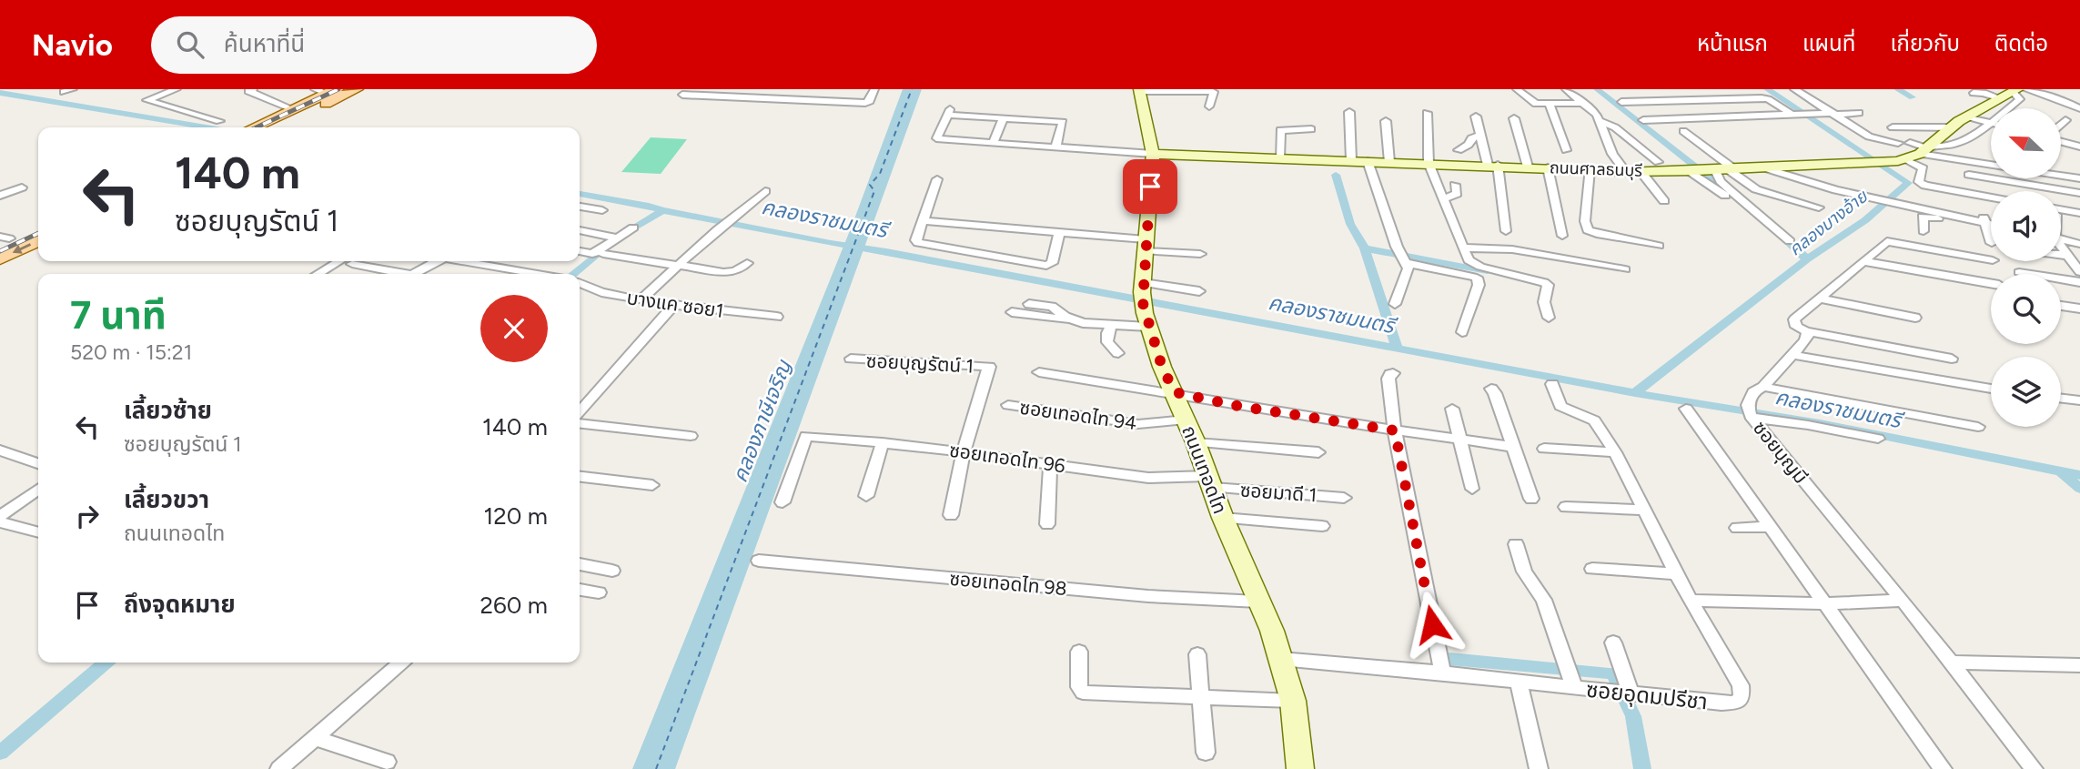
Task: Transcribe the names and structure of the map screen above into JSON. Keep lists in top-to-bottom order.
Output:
{
  "streets": {
    "street": [
      "ถนนศาลธนบุรี",
      "บางแค ซอย1",
      "ซอยบุญรัตน์ 1",
      "ซอยเทอดไท 94",
      "ซอยบุญมี",
      "ซอยเทอดไท 96",
      "ถนนเทอดไท",
      "ซอยมาดี 1",
      "ซอยเทอดไท 98",
      "ซอยอุดมปรีชา"
    ]
  },
  "crossings": [
    ["ถนนศาลธนบุรี", "ถนนเทอดไท"],
    ["ซอยบุญรัตน์ 1", "ซอยเทอดไท 96"],
    ["ซอยเทอดไท 94", "ถนนเทอดไท"],
    ["ซอยเทอดไท 96", "ถนนเทอดไท"],
    ["ซอยเทอดไท 96", "ซอยมาดี 1"],
    ["ถนนเทอดไท", "ซอยมาดี 1"],
    ["ถนนเทอดไท", "ซอยเทอดไท 98"],
    ["ถนนเทอดไท", "ซอยอุดมปรีชา"]
  ],
  "water": ["คลองราชมนตรี", "คลองบางอ้าย", "คลองภาษีเจริญ"],
  "north": "top left",
  "page": {
    "header": "Navio",
    "search": "ค้นหาที่นี่",
    "nav": [
      "หน้าแรก",
      "แผนที่",
      "เกี่ยวกับ",
      "ติดต่อ"
    ],
    "turn": ["140 m", "ซอยบุญรัตน์ 1"],
    "heading": ["7 นาที", "520 m · 15:21"],
    "list": [
      {
        "name": "เลี้ยวซ้าย",
        "note": "ซอยบุญรัตน์ 1",
        "value": "140 m"
      },
      {
        "name": "เลี้ยวขวา",
        "note": "ถนนเทอดไท",
        "value": "120 m"
      },
      {
        "name": "ถึงจุดหมาย",
        "value": "260 m"
      }
    ]
  }
}
